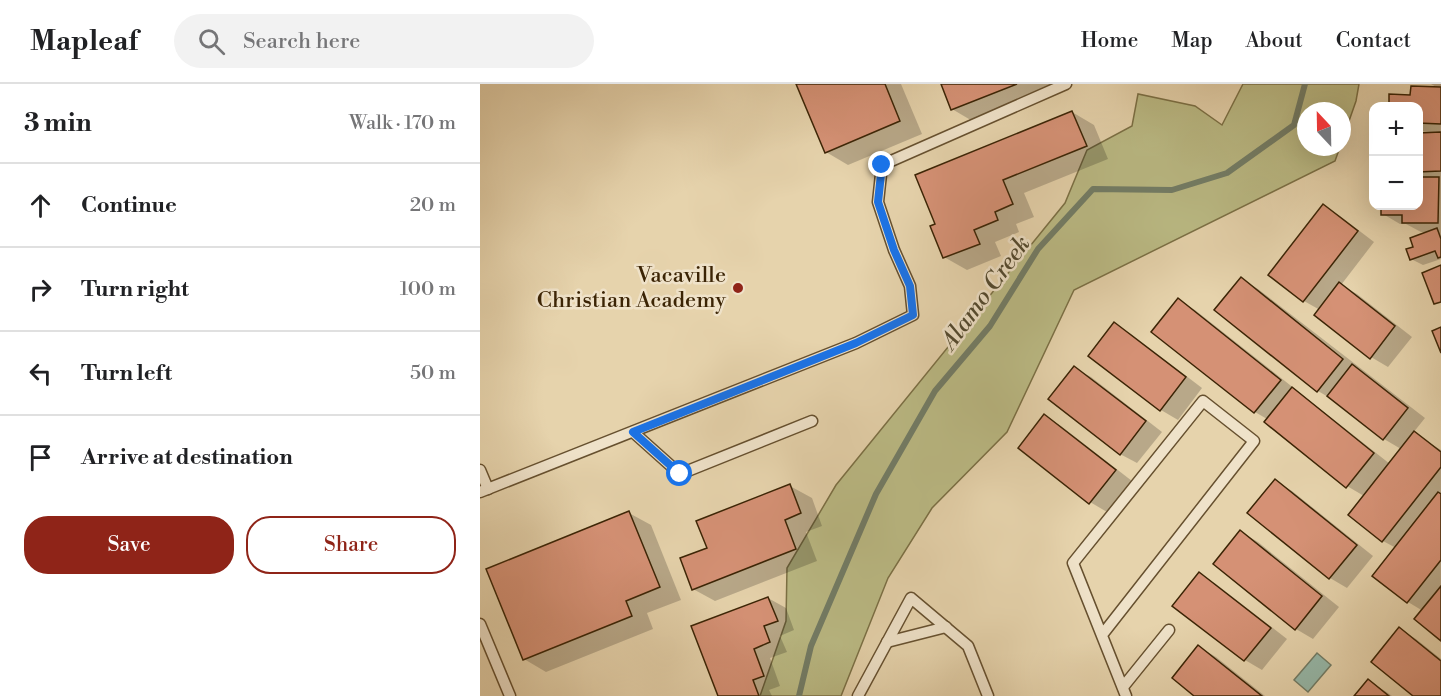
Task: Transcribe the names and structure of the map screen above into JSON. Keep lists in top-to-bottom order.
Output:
{
  "water": ["Alamo Creek"],
  "places": ["Vacaville Christian Academy"],
  "north": "top",
  "page": {
    "header": "Mapleaf",
    "search": "Search here",
    "nav": [
      "Home",
      "Map",
      "About",
      "Contact"
    ],
    "heading": ["3 min", "Walk · 170 m"],
    "map_buttons": ["+", "−"],
    "list": [
      ["Continue", "20 m"],
      ["Turn right", "100 m"],
      ["Turn left", "50 m"],
      "Arrive at destination"
    ],
    "buttons": ["Save", "Share"]
  }
}
